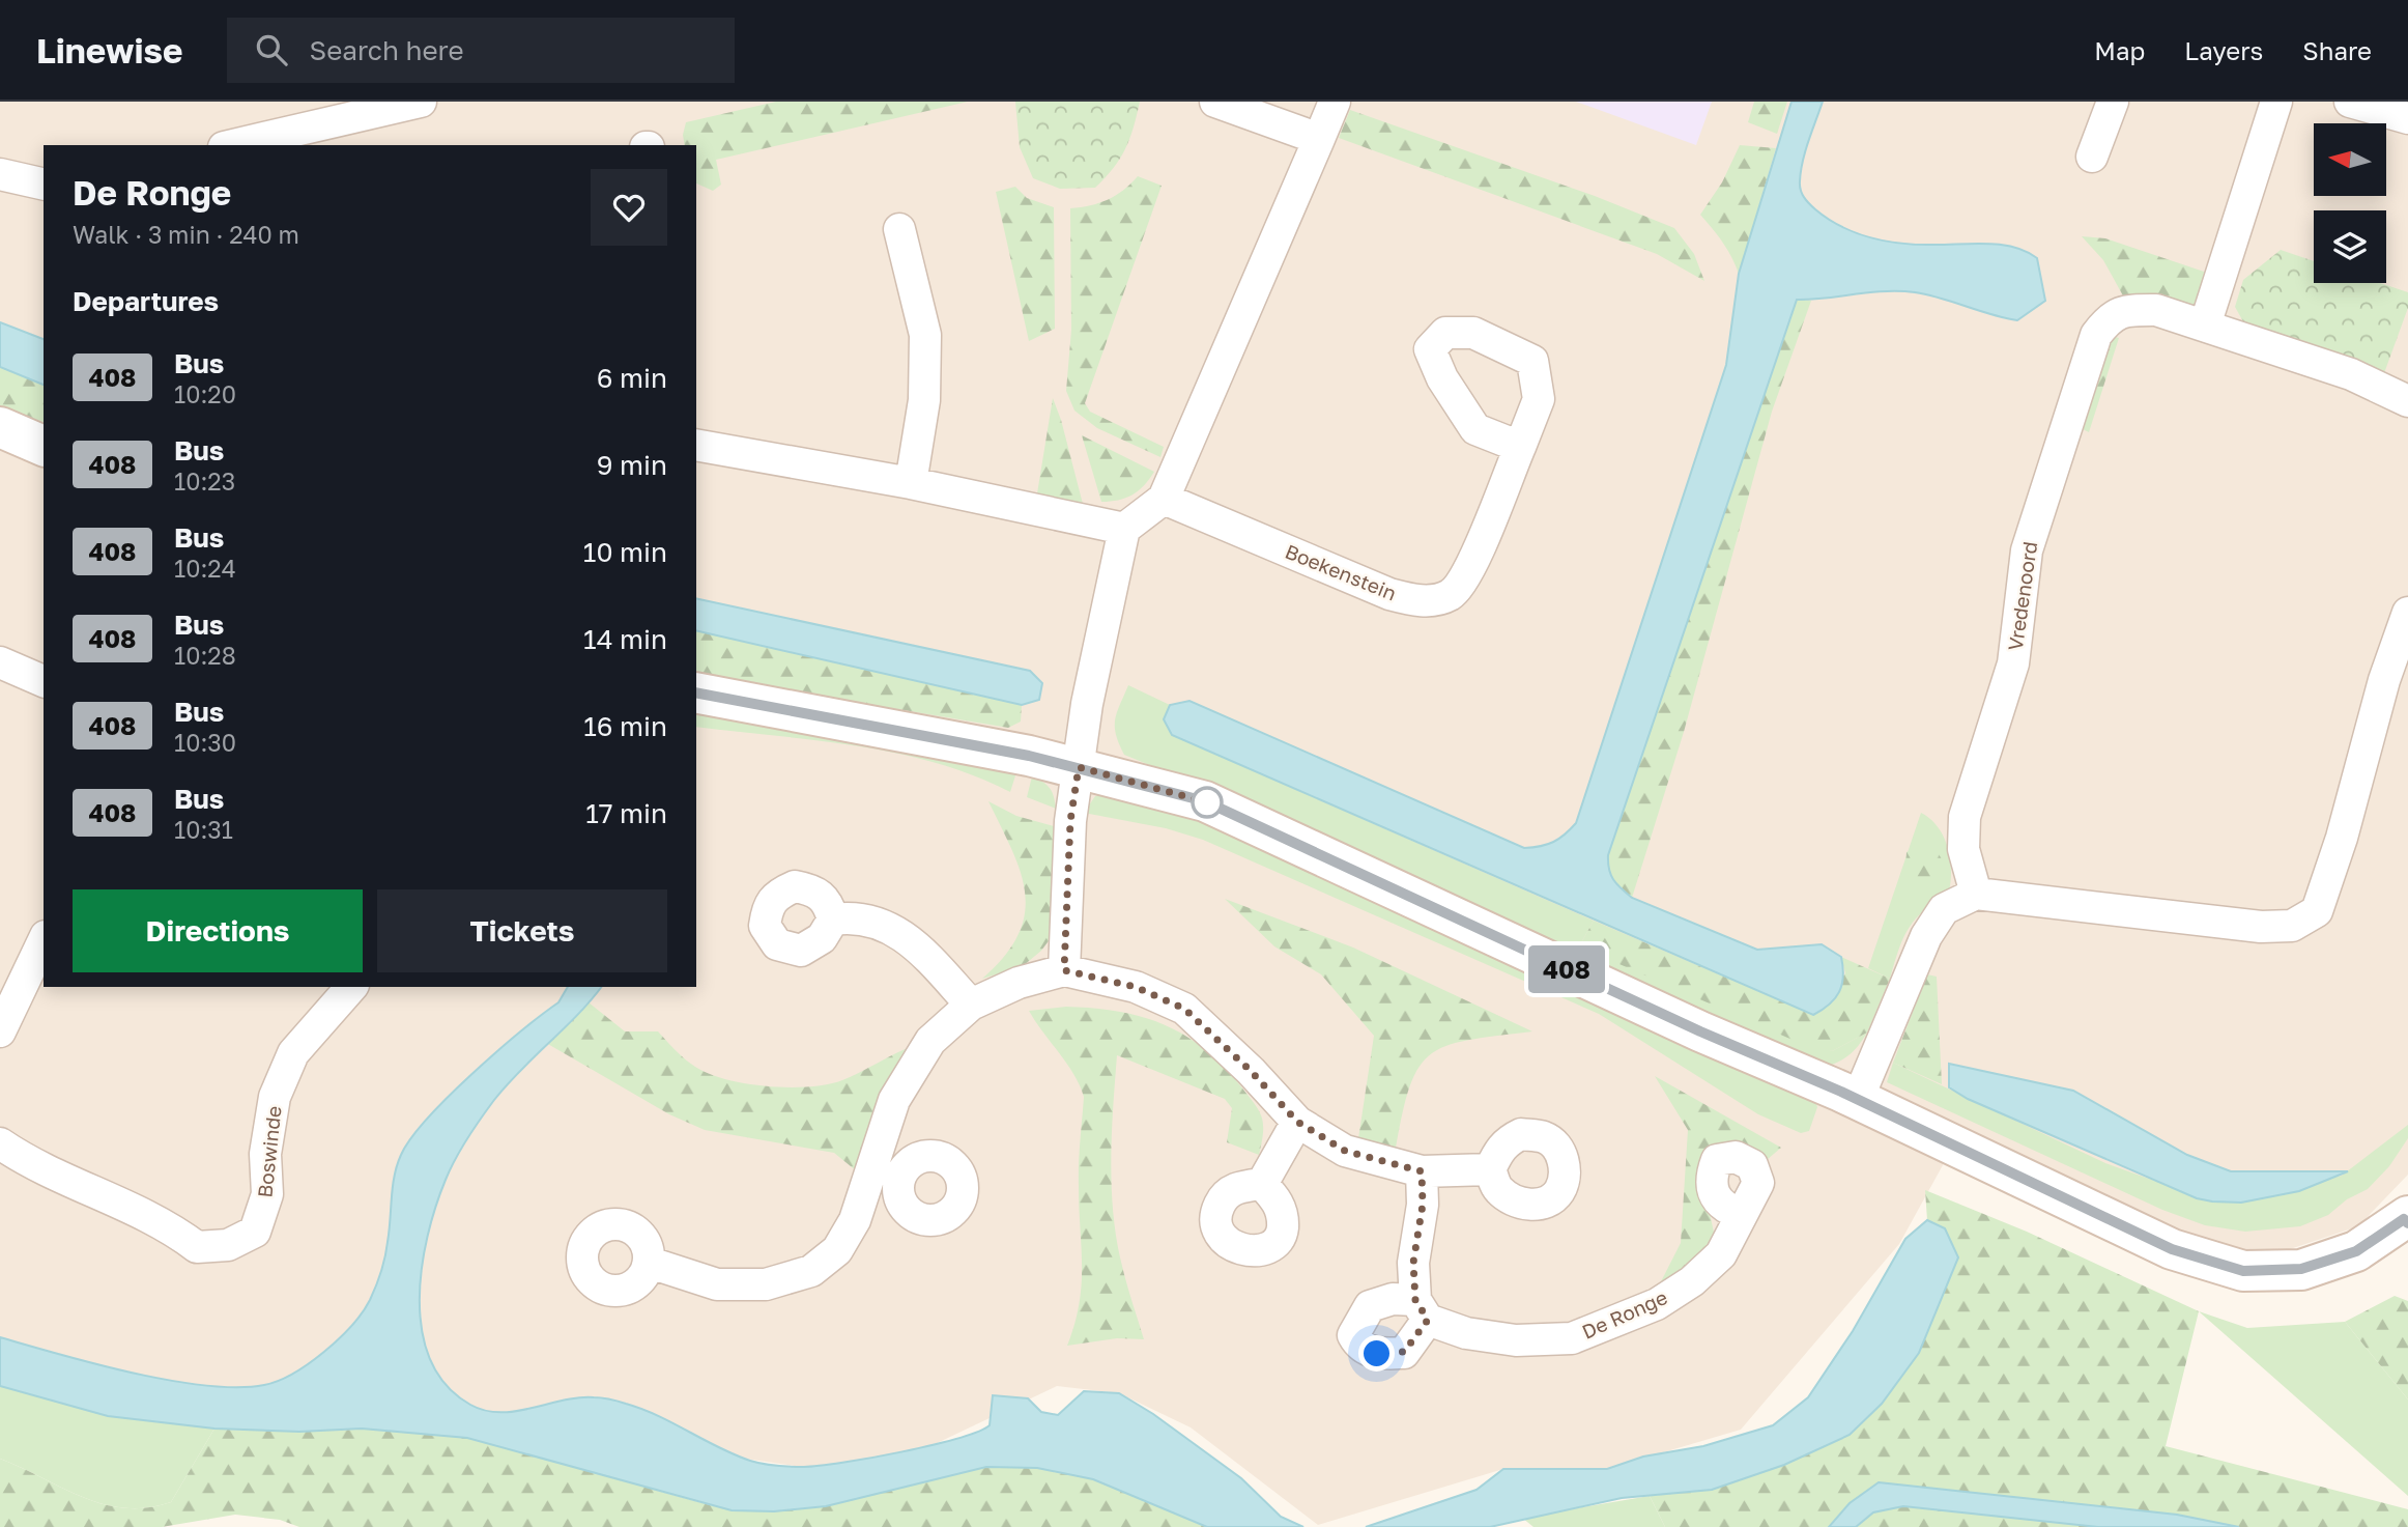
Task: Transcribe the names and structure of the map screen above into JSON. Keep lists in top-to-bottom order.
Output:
{
  "streets": {
    "street": [
      "Boekenstein",
      "Vredenoord",
      "Boswinde",
      "De Ronge"
    ]
  },
  "lines": ["bus line 408"],
  "north": "left",
  "page": {
    "header": "Linewise",
    "search": "Search here",
    "nav": ["Map", "Layers", "Share"],
    "on_map": "408",
    "heading": [
      ["De Ronge", "Walk · 3 min · 240 m"],
      "Departures"
    ],
    "list": [
      {
        "mark": "408",
        "name": "Bus",
        "note": "10:20",
        "value": "6 min"
      },
      {
        "mark": "408",
        "name": "Bus",
        "note": "10:23",
        "value": "9 min"
      },
      {
        "mark": "408",
        "name": "Bus",
        "note": "10:24",
        "value": "10 min"
      },
      {
        "mark": "408",
        "name": "Bus",
        "note": "10:28",
        "value": "14 min"
      },
      {
        "mark": "408",
        "name": "Bus",
        "note": "10:30",
        "value": "16 min"
      },
      {
        "mark": "408",
        "name": "Bus",
        "note": "10:31",
        "value": "17 min"
      }
    ],
    "buttons": ["Directions", "Tickets"]
  }
}
